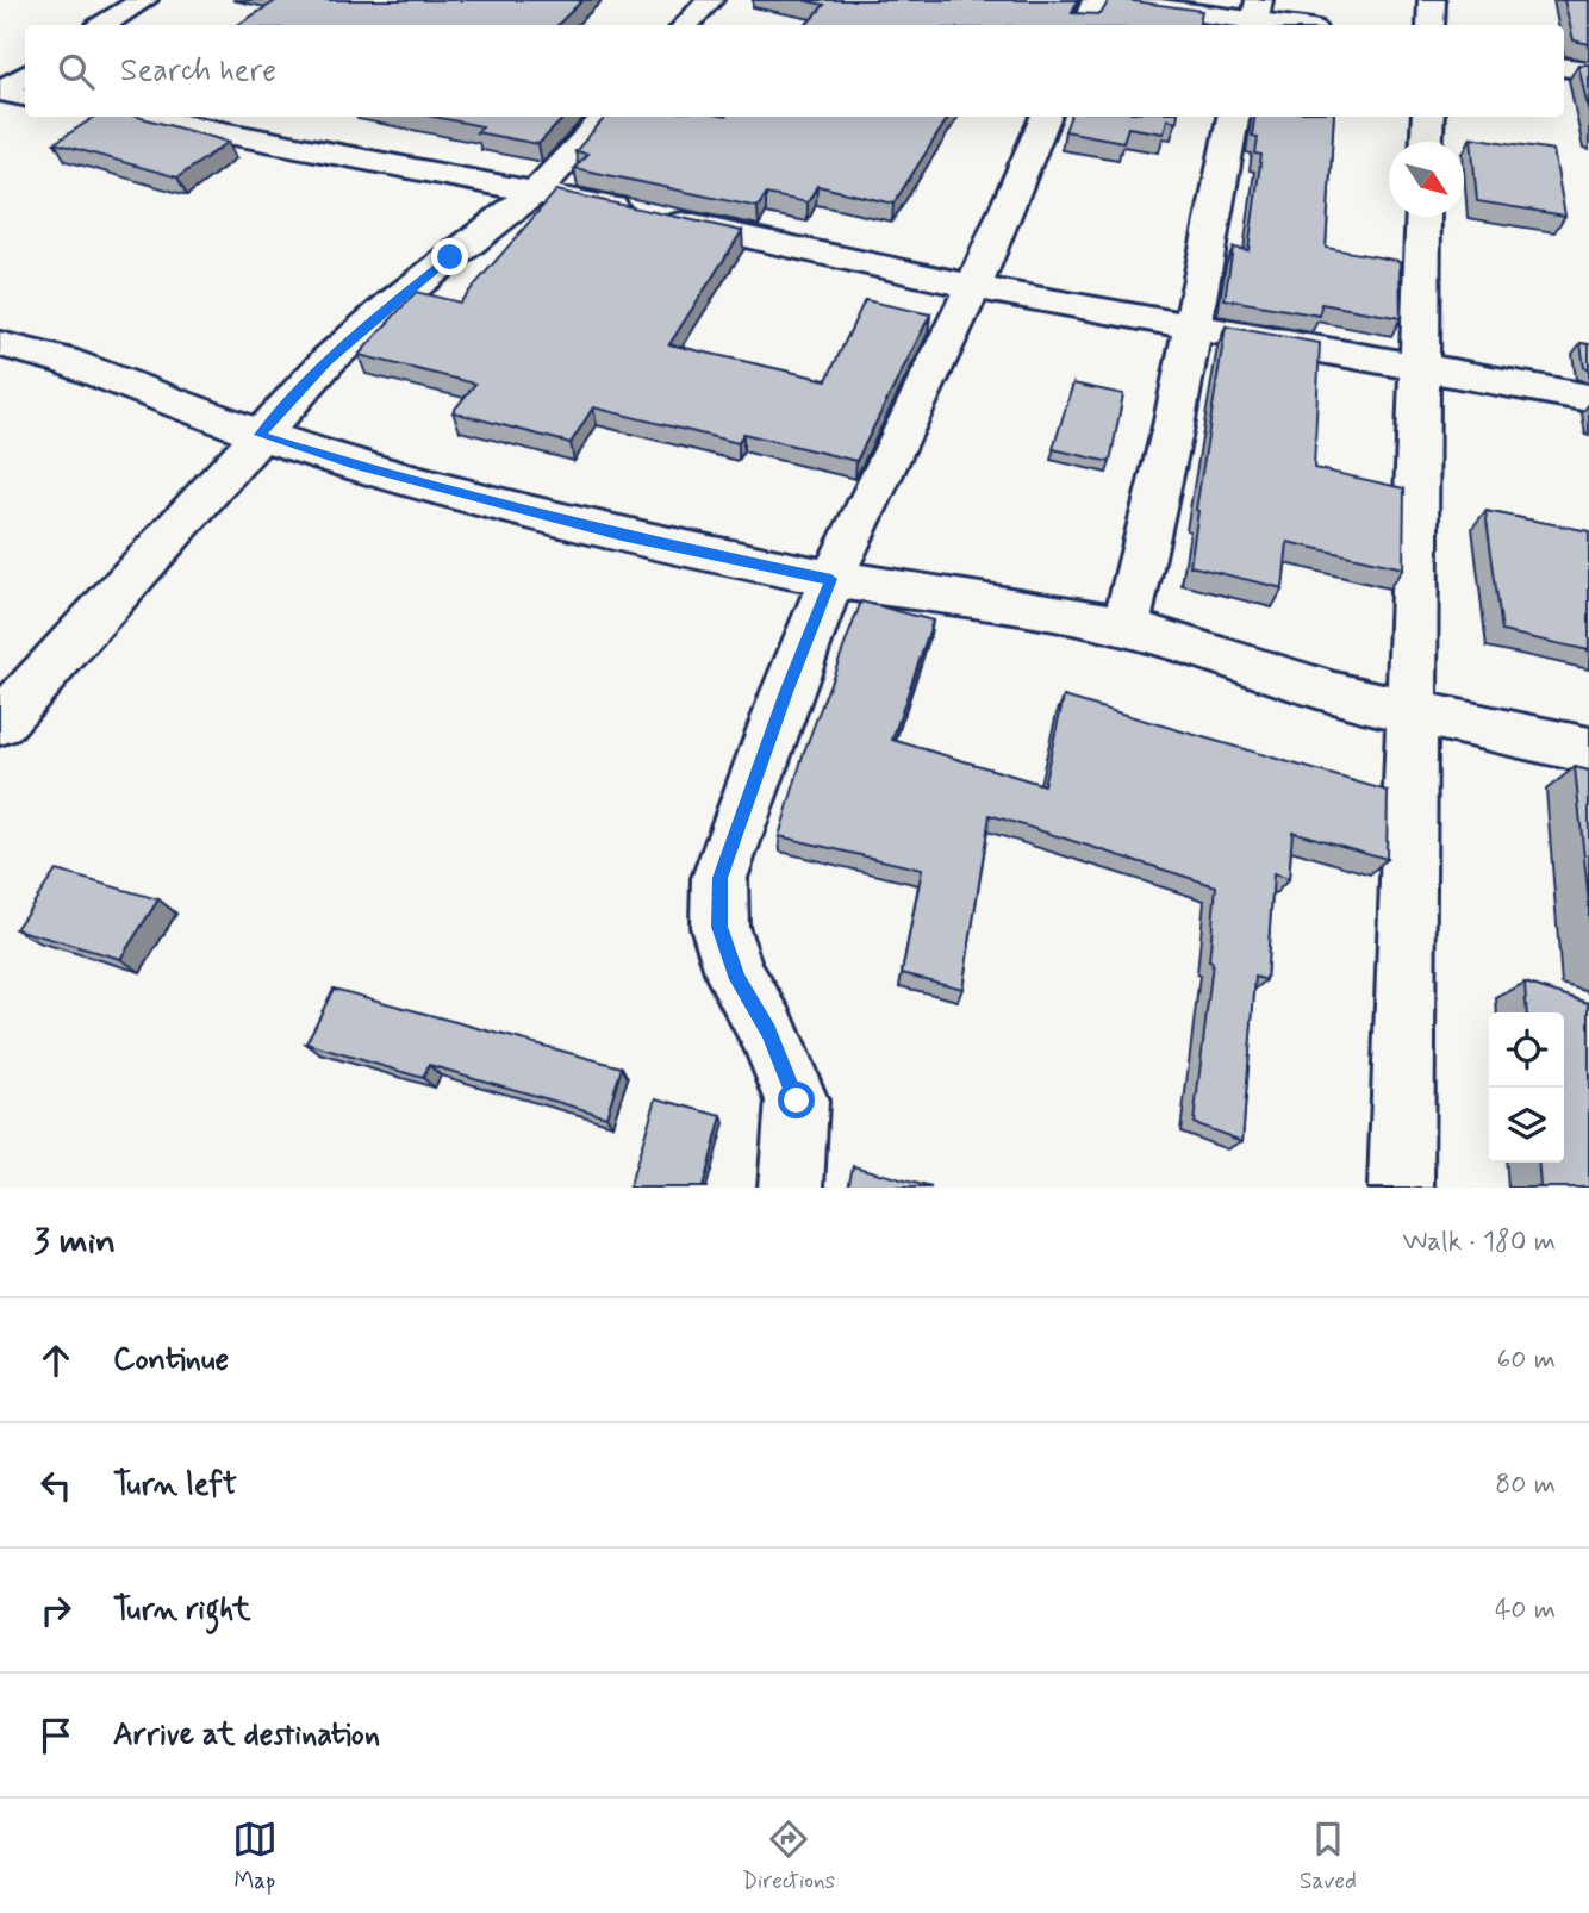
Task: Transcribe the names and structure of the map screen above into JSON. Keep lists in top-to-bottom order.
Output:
{
  "north": "bottom right",
  "page": {
    "search": "Search here",
    "heading": ["3 min", "Walk · 180 m"],
    "list": [
      ["Continue", "60 m"],
      ["Turn left", "80 m"],
      ["Turn right", "40 m"],
      "Arrive at destination"
    ],
    "nav": ["Map", "Directions", "Saved"]
  }
}
